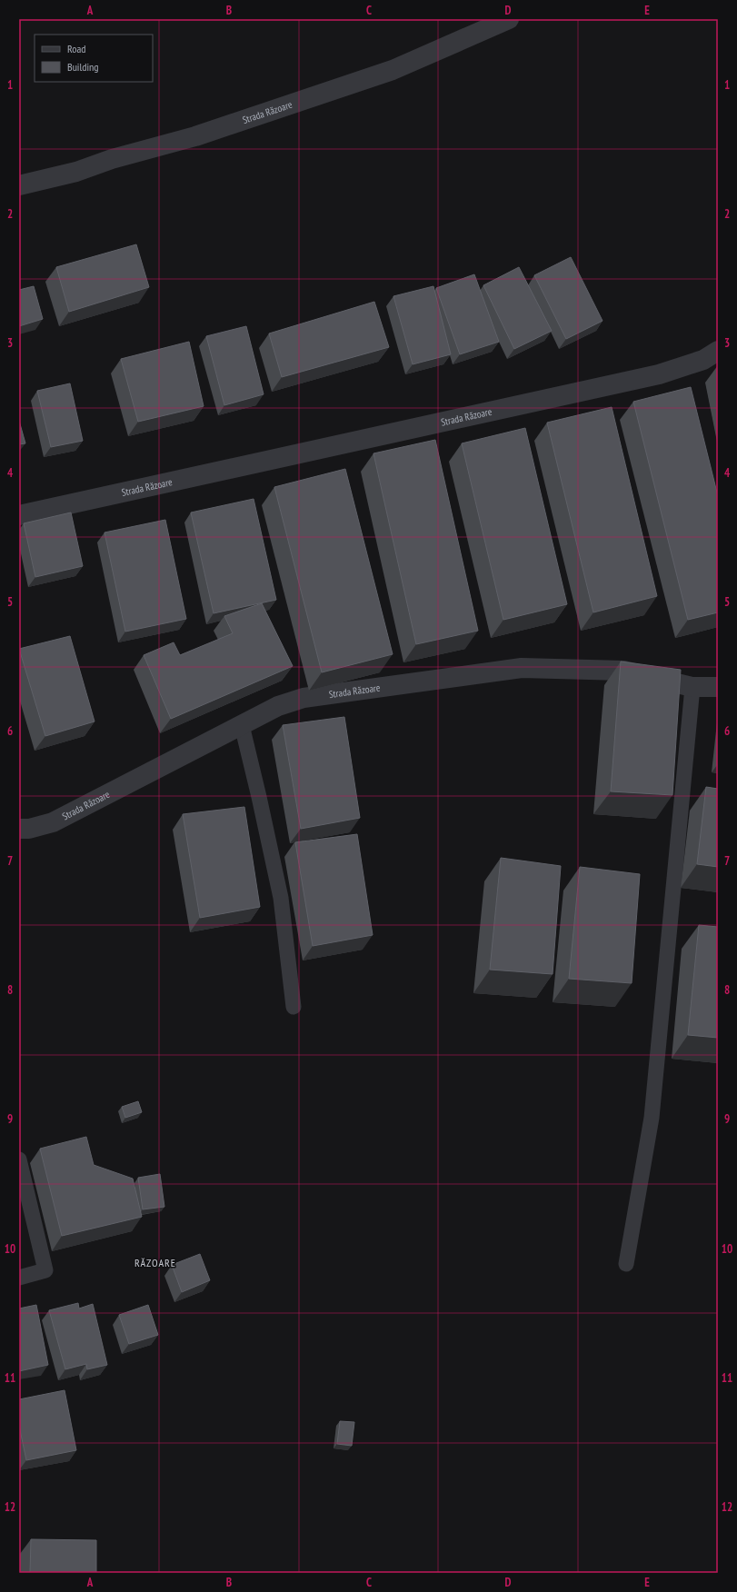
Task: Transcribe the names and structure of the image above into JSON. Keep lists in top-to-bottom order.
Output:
{
  "streets": {
    "street": ["Strada Răzoare"]
  },
  "districts": ["RĂZOARE"],
  "legend": ["Road", "Building"],
  "grid": {
    "columns": [
      "A",
      "B",
      "C",
      "D",
      "E"
    ],
    "rows": [
      "1",
      "2",
      "3",
      "4",
      "5",
      "6",
      "7",
      "8",
      "9",
      "10",
      "11",
      "12"
    ]
  }
}
